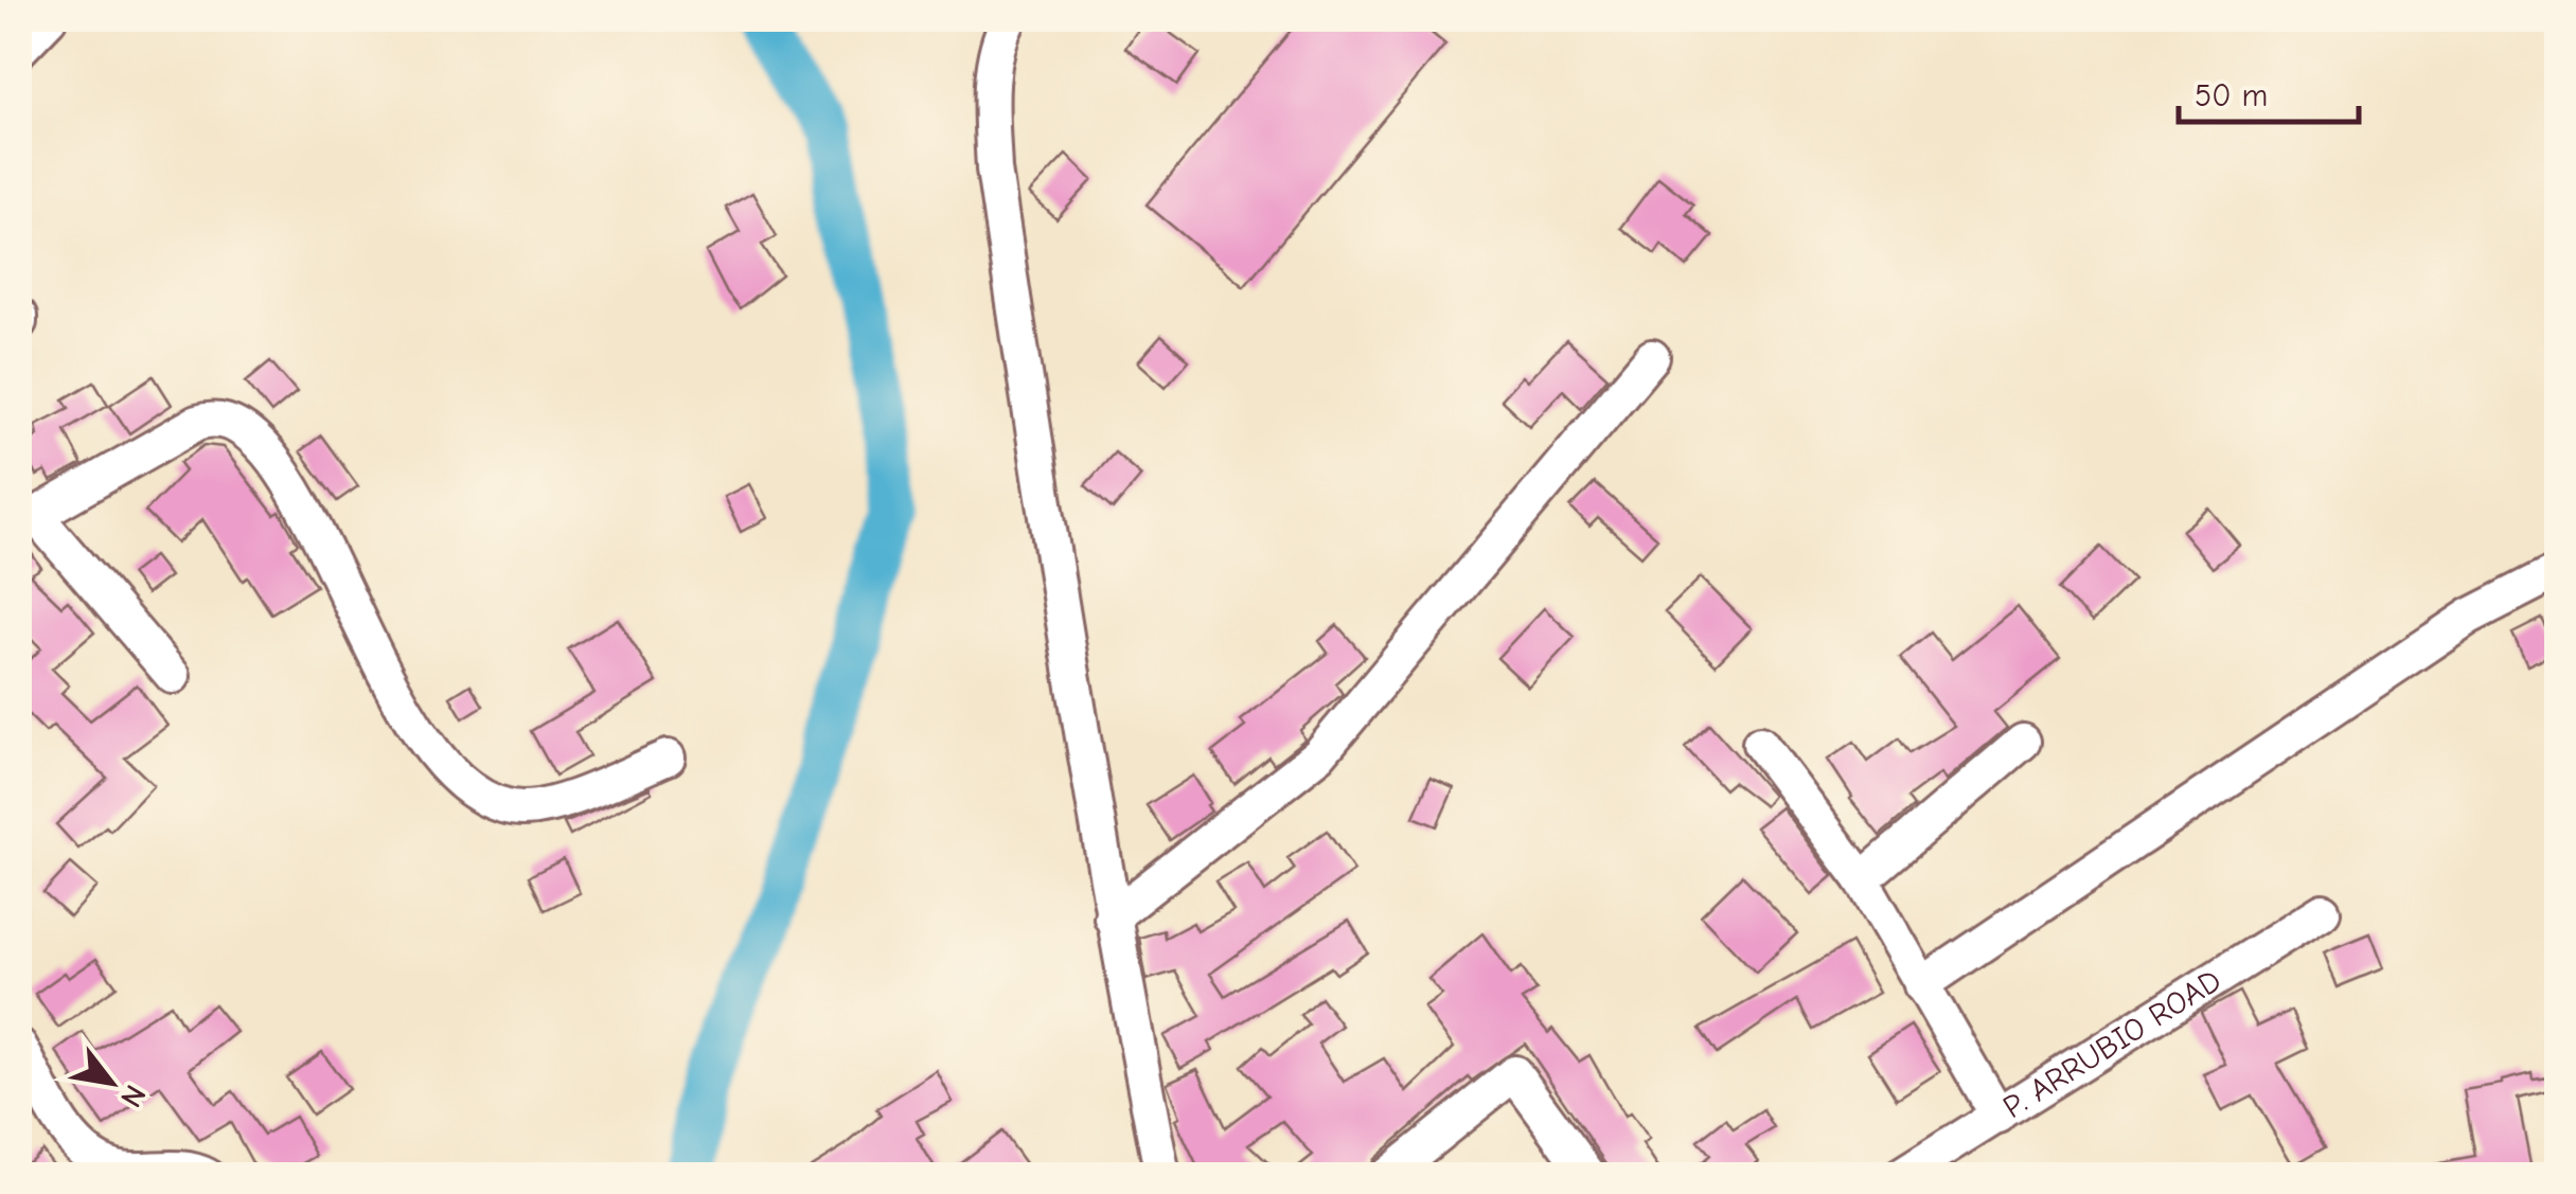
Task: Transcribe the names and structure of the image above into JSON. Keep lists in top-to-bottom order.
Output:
{
  "streets": {
    "street": ["P. ARRUBIO ROAD"]
  },
  "scale_bar": "50 m",
  "north": "bottom right"
}
